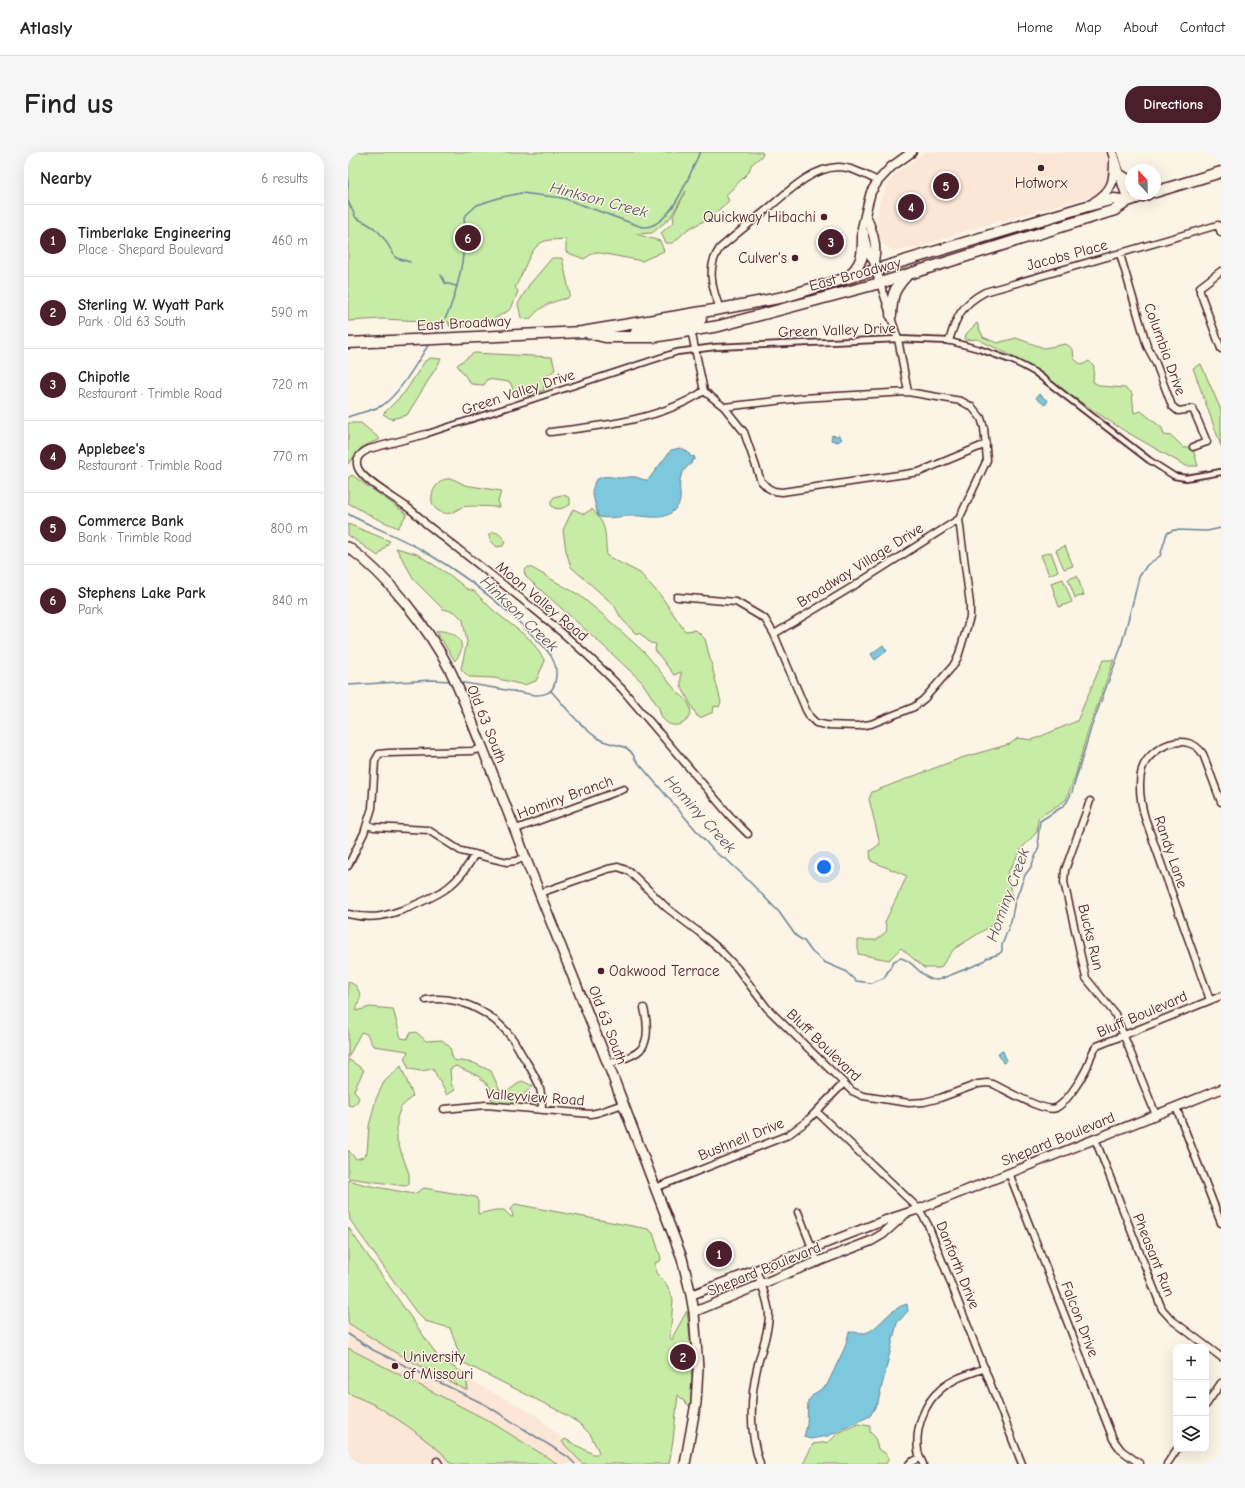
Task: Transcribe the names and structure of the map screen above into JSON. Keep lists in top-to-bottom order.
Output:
{
  "streets": {
    "main road": ["East Broadway", "Old 63 South"],
    "street": [
      "Jacobs Place",
      "Green Valley Drive",
      "Columbia Drive",
      "Broadway Village Drive",
      "Moon Valley Road",
      "Hominy Branch",
      "Randy Lane",
      "Bucks Run",
      "Bluff Boulevard",
      "Valleyview Road",
      "Bushnell Drive",
      "Shepard Boulevard",
      "Pheasant Run",
      "Danforth Drive",
      "Falcon Drive"
    ]
  },
  "crossings": [
    ["Jacobs Place", "Green Valley Drive"],
    ["Jacobs Place", "Columbia Drive"],
    ["Green Valley Drive", "Moon Valley Road"],
    ["Old 63 South", "Hominy Branch"],
    ["Old 63 South", "Bluff Boulevard"],
    ["Old 63 South", "Valleyview Road"],
    ["Old 63 South", "Bushnell Drive"],
    ["Old 63 South", "Shepard Boulevard"],
    ["Randy Lane", "Bluff Boulevard"],
    ["Bucks Run", "Bluff Boulevard"],
    ["Bucks Run", "Shepard Boulevard"],
    ["Bluff Boulevard", "Bushnell Drive"],
    ["Bushnell Drive", "Danforth Drive"],
    ["Shepard Boulevard", "Pheasant Run"],
    ["Shepard Boulevard", "Danforth Drive"],
    ["Shepard Boulevard", "Falcon Drive"]
  ],
  "water": ["Hinkson Creek", "Hominy Creek"],
  "places": [
    "Hotworx",
    "Quickway Hibachi",
    "Culver's",
    "Oakwood Terrace",
    "University of Missouri"
  ],
  "north": "top",
  "page": {
    "header": "Atlasly",
    "nav": [
      "Home",
      "Map",
      "About",
      "Contact"
    ],
    "buttons": "Directions",
    "title": "Find us",
    "heading": ["Nearby", "6 results"],
    "pins": [
      "5",
      "4",
      "6",
      "3",
      "1",
      "2"
    ],
    "list": [
      {
        "mark": "1",
        "name": "Timberlake Engineering",
        "note": "Place · Shepard Boulevard",
        "value": "460 m"
      },
      {
        "mark": "2",
        "name": "Sterling W. Wyatt Park",
        "note": "Park · Old 63 South",
        "value": "590 m"
      },
      {
        "mark": "3",
        "name": "Chipotle",
        "note": "Restaurant · Trimble Road",
        "value": "720 m"
      },
      {
        "mark": "4",
        "name": "Applebee's",
        "note": "Restaurant · Trimble Road",
        "value": "770 m"
      },
      {
        "mark": "5",
        "name": "Commerce Bank",
        "note": "Bank · Trimble Road",
        "value": "800 m"
      },
      {
        "mark": "6",
        "name": "Stephens Lake Park",
        "note": "Park",
        "value": "840 m"
      }
    ],
    "map_buttons": ["+", "−"]
  }
}
